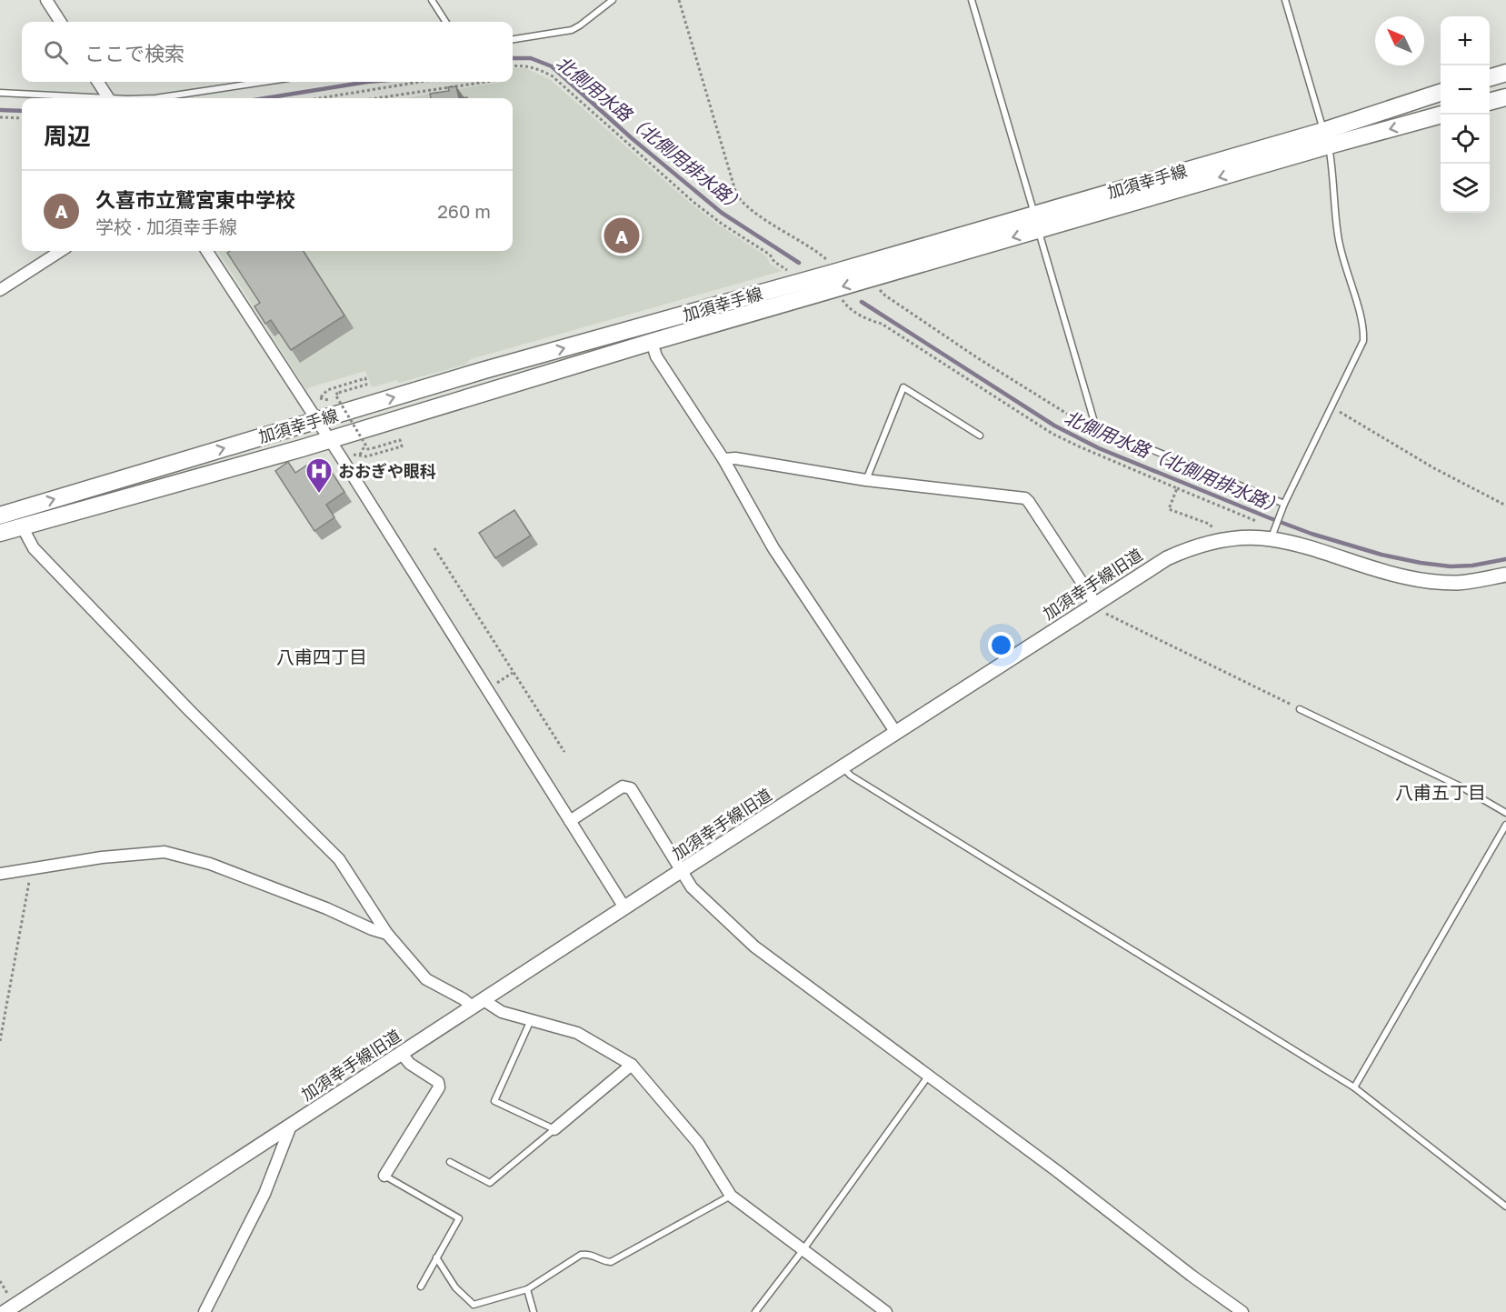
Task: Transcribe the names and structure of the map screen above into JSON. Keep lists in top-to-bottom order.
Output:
{
  "streets": {
    "main road": ["加須幸手線"],
    "street": ["加須幸手線旧道"]
  },
  "districts": ["八甫四丁目", "八甫五丁目"],
  "water": ["北側用水路（北側用排水路）"],
  "places": {
    "hospital": ["おおぎや眼科"]
  },
  "north": "top left",
  "page": {
    "map_buttons": ["+", "−"],
    "search": "ここで検索",
    "heading": "周辺",
    "list": [
      {
        "mark": "A",
        "name": "久喜市立鷲宮東中学校",
        "note": "学校 · 加須幸手線",
        "value": "260 m"
      }
    ],
    "pins": "A"
  }
}
